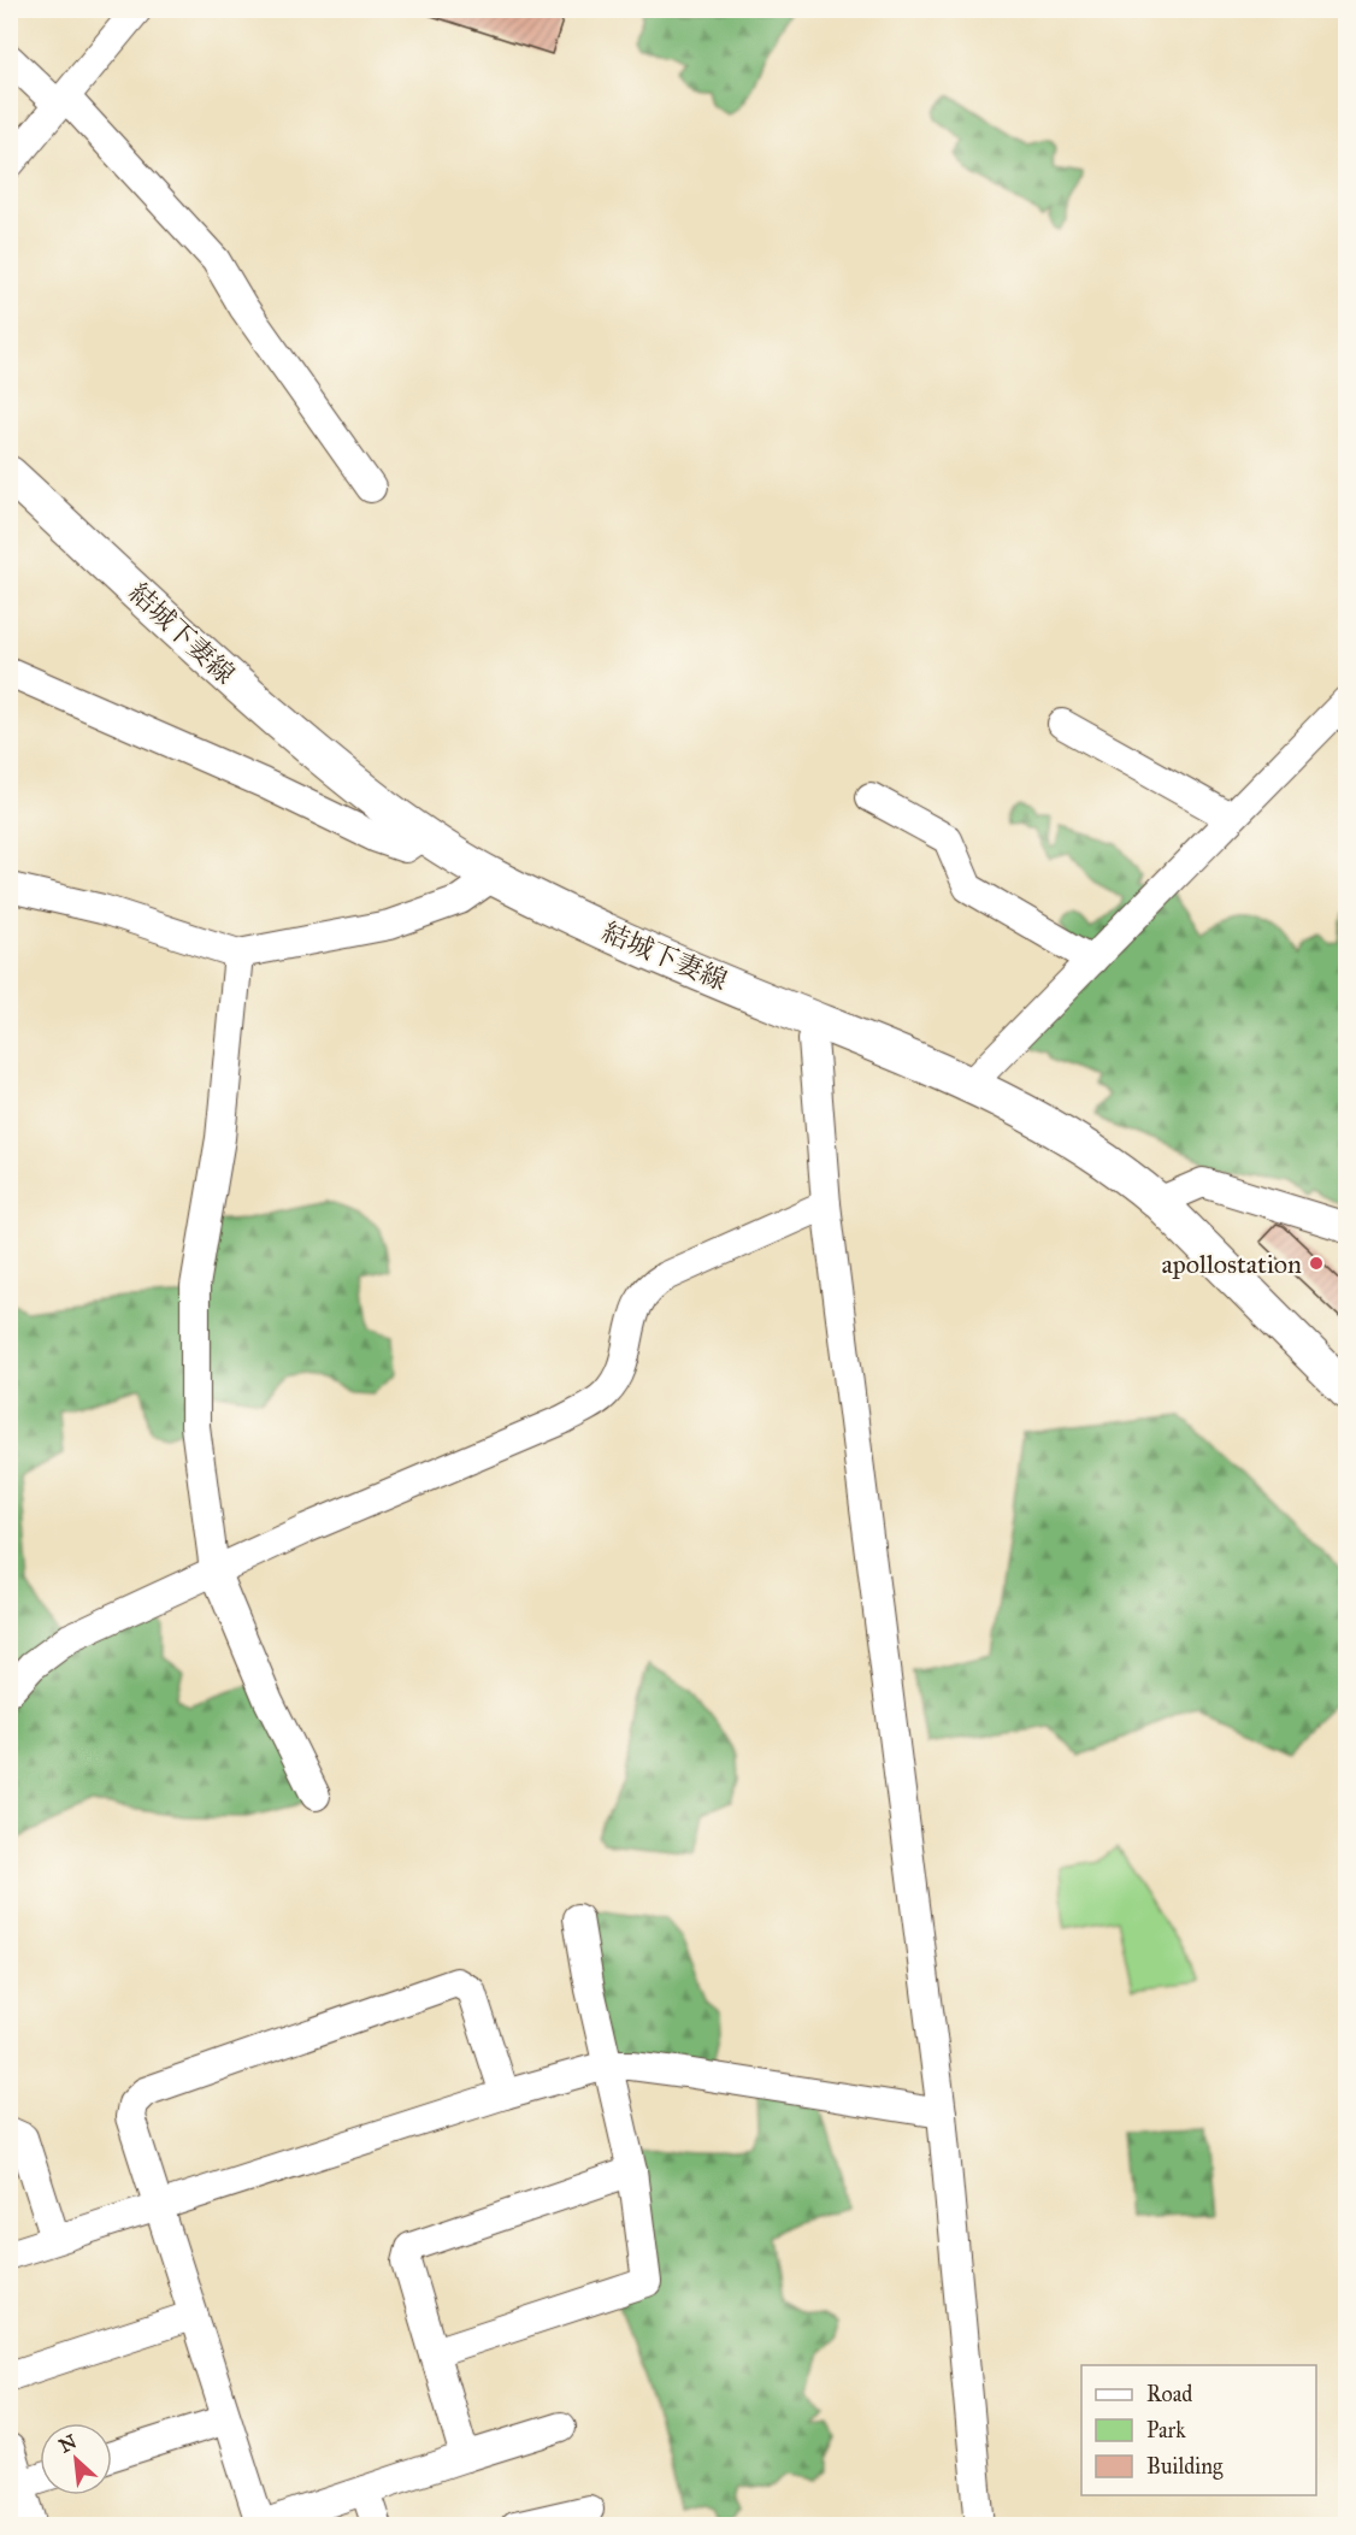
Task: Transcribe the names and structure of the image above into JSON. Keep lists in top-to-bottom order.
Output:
{
  "streets": {
    "main road": ["結城下妻線"]
  },
  "places": ["apollostation"],
  "legend": ["Road", "Park", "Building"],
  "north": "top left"
}
